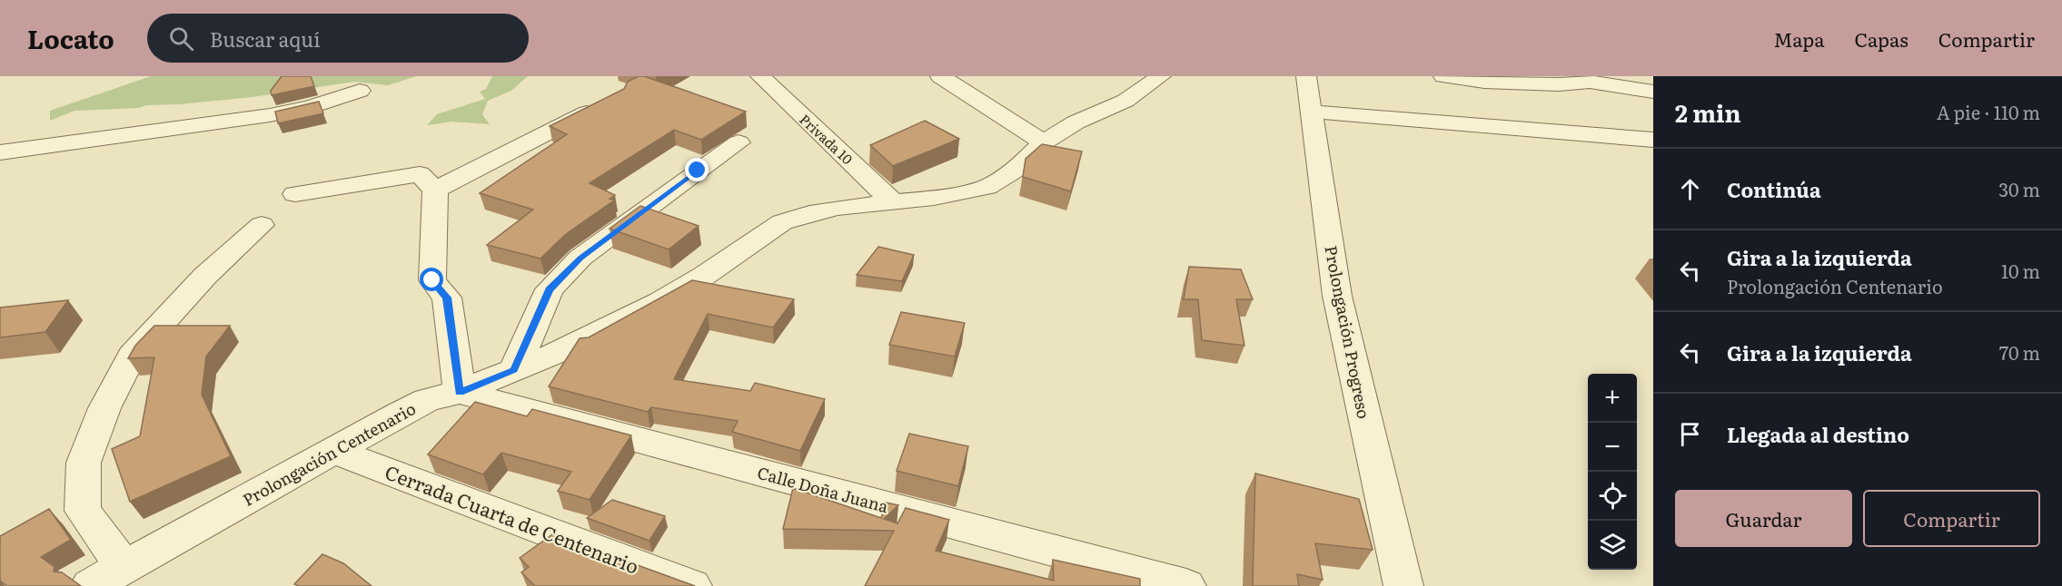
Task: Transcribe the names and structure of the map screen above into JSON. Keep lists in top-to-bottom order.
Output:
{
  "streets": {
    "street": [
      "Privada 10",
      "Prolongación Progreso",
      "Prolongación Centenario",
      "Calle Doña Juana",
      "Cerrada Cuarta de Centenario"
    ]
  },
  "crossings": [
    ["Privada 10", "Prolongación Centenario"],
    ["Prolongación Centenario", "Calle Doña Juana"],
    ["Prolongación Centenario", "Cerrada Cuarta de Centenario"]
  ],
  "page": {
    "header": "Locato",
    "search": "Buscar aquí",
    "nav": ["Mapa", "Capas", "Compartir"],
    "heading": ["2 min", "A pie · 110 m"],
    "list": [
      ["Continúa", "30 m"],
      ["Gira a la izquierda", "Prolongación Centenario", "10 m"],
      ["Gira a la izquierda", "70 m"],
      "Llegada al destino"
    ],
    "map_buttons": ["+", "−"],
    "buttons": ["Guardar", "Compartir"]
  }
}
